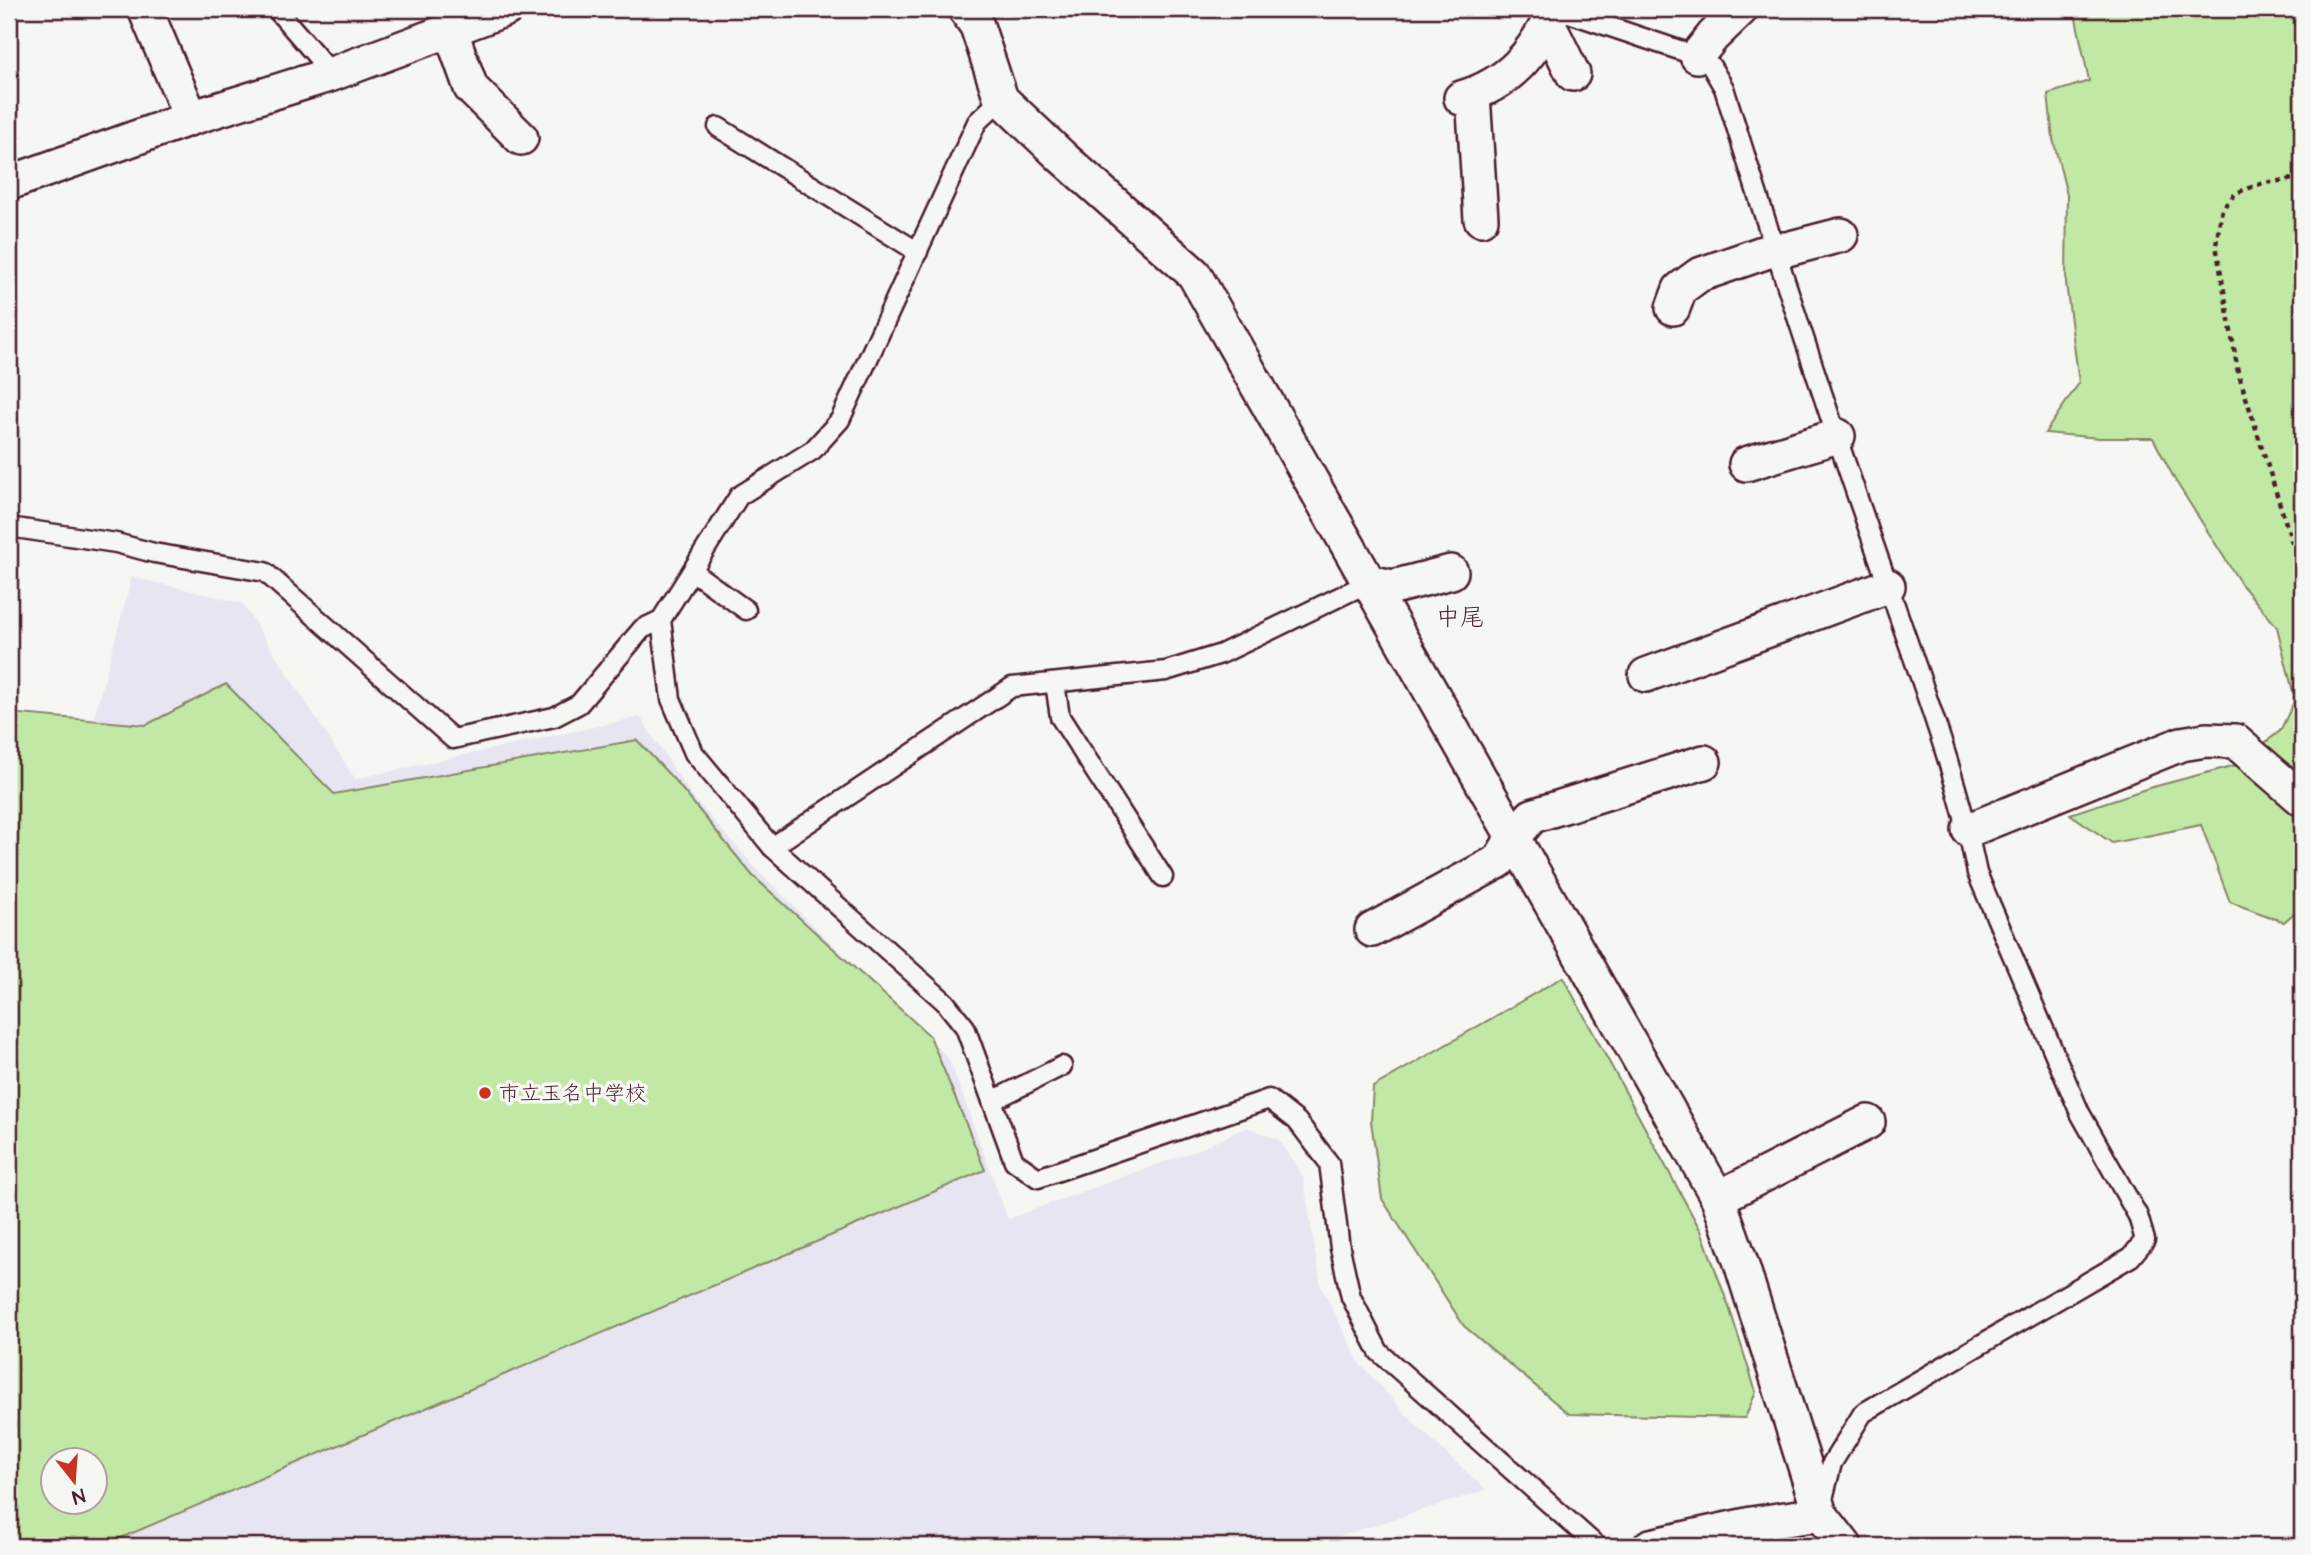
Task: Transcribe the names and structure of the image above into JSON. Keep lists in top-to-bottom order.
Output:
{
  "districts": ["中尾"],
  "places": ["市立玉名中学校"],
  "north": "bottom"
}
